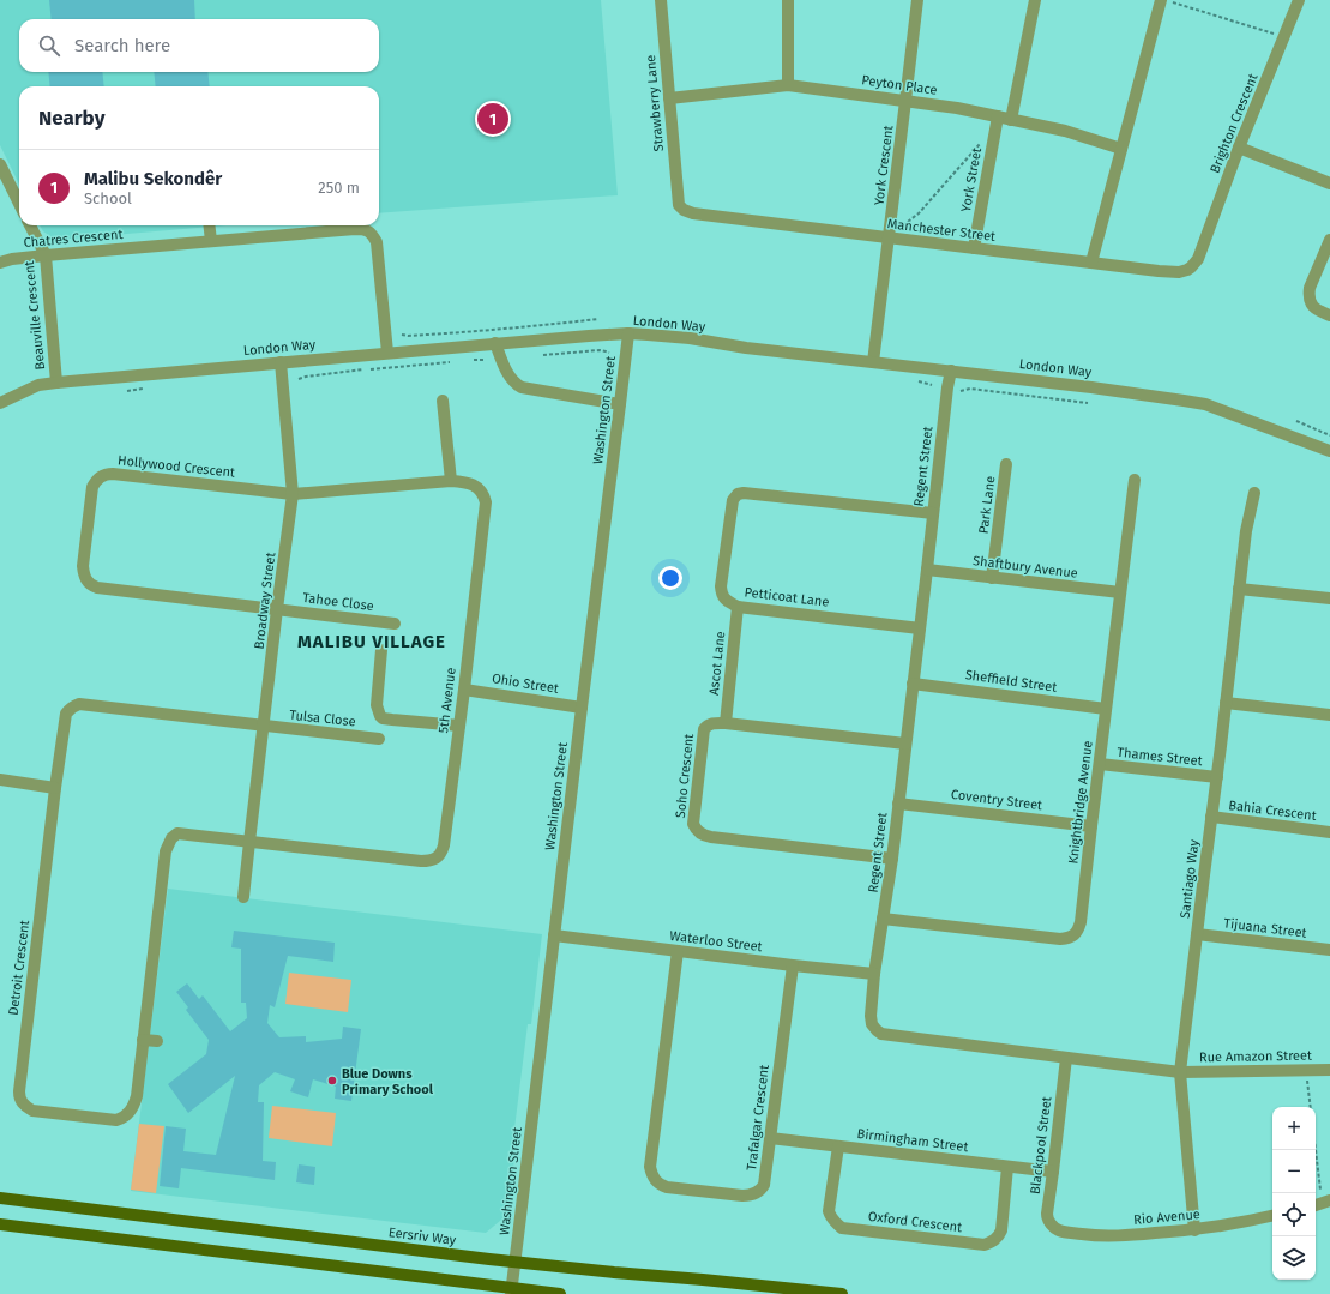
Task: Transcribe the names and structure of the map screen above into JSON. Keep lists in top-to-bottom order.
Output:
{
  "streets": {
    "main road": ["Eersriv Way"],
    "street": [
      "Peyton Place",
      "Strawberry Lane",
      "Brighton Crescent",
      "York Crescent",
      "York Street",
      "Manchester Street",
      "Chatres Crescent",
      "Beauville Crescent",
      "London Way",
      "Washington Street",
      "Hollywood Crescent",
      "Regent Street",
      "Park Lane",
      "Shaftbury Avenue",
      "Petticoat Lane",
      "Broadway Street",
      "Tahoe Close",
      "Ascot Lane",
      "Sheffield Street",
      "Ohio Street",
      "5th Avenue",
      "Tulsa Close",
      "Thames Street",
      "Soho Crescent",
      "Coventry Street",
      "Knightbridge Avenue",
      "Bahia Crescent",
      "Santiago Way",
      "Tijuana Street",
      "Waterloo Street",
      "Detroit Crescent",
      "Rue Amazon Street",
      "Trafalgar Crescent",
      "Birmingham Street",
      "Blackpool Street",
      "Rio Avenue",
      "Oxford Crescent"
    ]
  },
  "crossings": [
    ["Peyton Place", "Strawberry Lane"],
    ["Peyton Place", "York Crescent"],
    ["Peyton Place", "York Street"],
    ["Strawberry Lane", "Manchester Street"],
    ["Brighton Crescent", "Manchester Street"],
    ["York Crescent", "Manchester Street"],
    ["York Crescent", "London Way"],
    ["York Street", "Manchester Street"],
    ["Chatres Crescent", "Beauville Crescent"],
    ["Chatres Crescent", "London Way"],
    ["Beauville Crescent", "London Way"],
    ["London Way", "Washington Street"],
    ["London Way", "Regent Street"],
    ["London Way", "Broadway Street"],
    ["Washington Street", "Ohio Street"],
    ["Washington Street", "Waterloo Street"],
    ["Washington Street", "Eersriv Way"],
    ["Hollywood Crescent", "Broadway Street"],
    ["Hollywood Crescent", "Tahoe Close"],
    ["Hollywood Crescent", "5th Avenue"],
    ["Regent Street", "Shaftbury Avenue"],
    ["Regent Street", "Petticoat Lane"],
    ["Regent Street", "Sheffield Street"],
    ["Regent Street", "Soho Crescent"],
    ["Regent Street", "Coventry Street"],
    ["Regent Street", "Knightbridge Avenue"],
    ["Regent Street", "Santiago Way"],
    ["Regent Street", "Waterloo Street"],
    ["Regent Street", "Rue Amazon Street"],
    ["Regent Street", "Blackpool Street"],
    ["Park Lane", "Shaftbury Avenue"],
    ["Shaftbury Avenue", "Knightbridge Avenue"],
    ["Petticoat Lane", "Ascot Lane"],
    ["Broadway Street", "Tahoe Close"],
    ["Broadway Street", "5th Avenue"],
    ["Broadway Street", "Tulsa Close"],
    ["Broadway Street", "Detroit Crescent"],
    ["Ascot Lane", "Soho Crescent"],
    ["Sheffield Street", "Knightbridge Avenue"],
    ["Ohio Street", "5th Avenue"],
    ["5th Avenue", "Detroit Crescent"],
    ["Tulsa Close", "Detroit Crescent"],
    ["Thames Street", "Knightbridge Avenue"],
    ["Thames Street", "Santiago Way"],
    ["Coventry Street", "Knightbridge Avenue"],
    ["Bahia Crescent", "Santiago Way"],
    ["Santiago Way", "Tijuana Street"],
    ["Santiago Way", "Rue Amazon Street"],
    ["Santiago Way", "Rio Avenue"],
    ["Waterloo Street", "Trafalgar Crescent"],
    ["Trafalgar Crescent", "Birmingham Street"],
    ["Birmingham Street", "Blackpool Street"],
    ["Birmingham Street", "Oxford Crescent"],
    ["Blackpool Street", "Rio Avenue"]
  ],
  "districts": ["MALIBU VILLAGE"],
  "places": ["Blue Downs Primary School"],
  "page": {
    "search": "Search here",
    "heading": "Nearby",
    "pins": "1",
    "list": [
      {
        "mark": "1",
        "name": "Malibu Sekondêr",
        "note": "School",
        "value": "250 m"
      }
    ],
    "map_buttons": ["+", "−"]
  }
}
